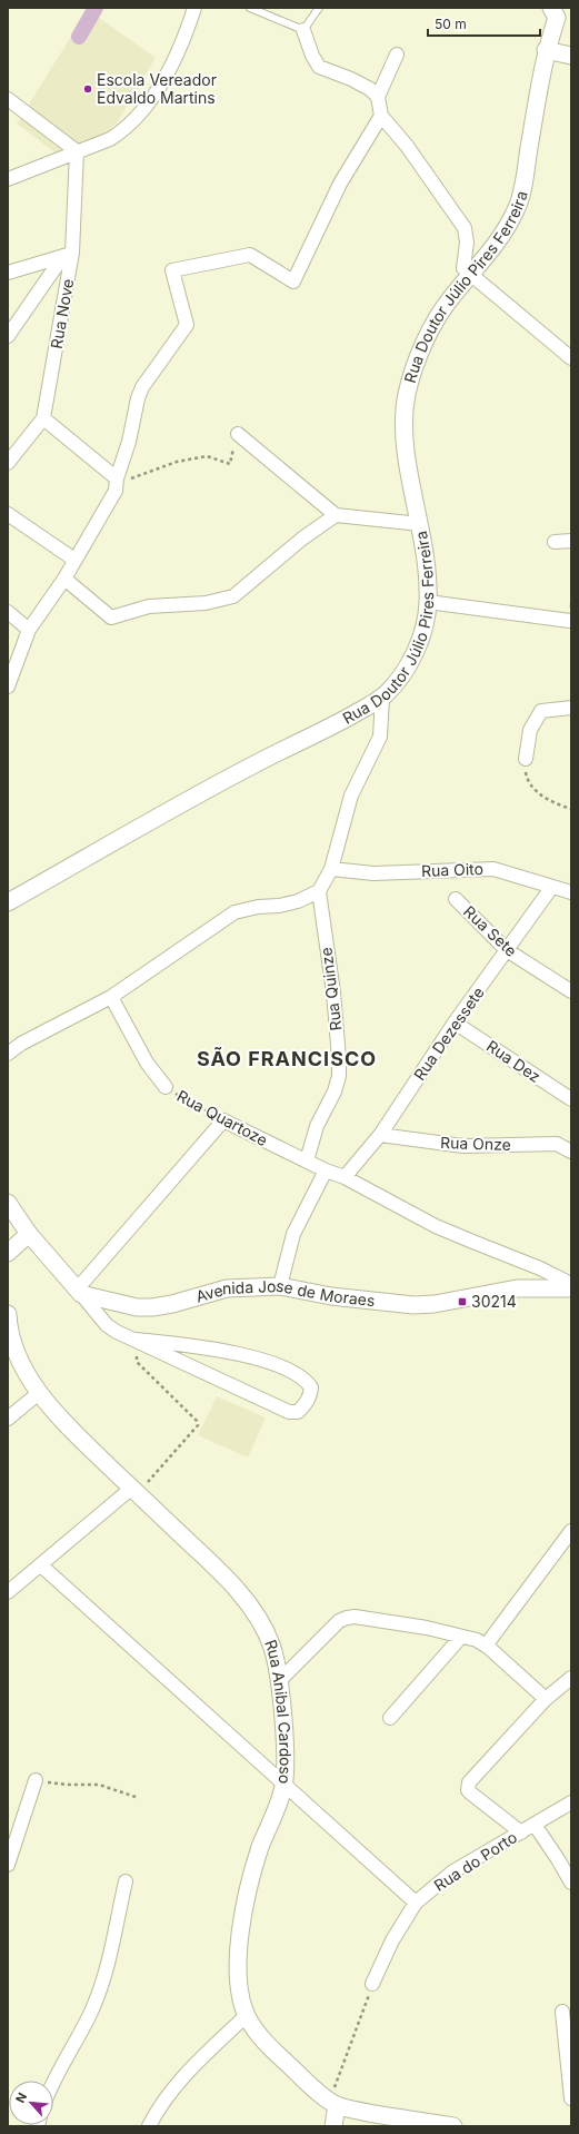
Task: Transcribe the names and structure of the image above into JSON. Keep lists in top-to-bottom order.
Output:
{
  "streets": {
    "street": [
      "Rua Doutor Júlio Pires Ferreira",
      "Rua Nove",
      "Rua Oito",
      "Rua Sete",
      "Rua Quinze",
      "Rua Dezessete",
      "Rua Dez",
      "Rua Quartoze",
      "Rua Onze",
      "Avenida Jose de Moraes",
      "Rua Anibal Cardoso",
      "Rua do Porto"
    ]
  },
  "crossings": [
    ["Rua Oito", "Rua Dezessete"],
    ["Rua Sete", "Rua Dezessete"],
    ["Rua Quinze", "Rua Quartoze"],
    ["Rua Dezessete", "Rua Dez"],
    ["Rua Dezessete", "Rua Quartoze"],
    ["Rua Dezessete", "Rua Onze"]
  ],
  "districts": ["SÃO FRANCISCO"],
  "places": {
    "other": ["Escola Vereador Edvaldo Martins"],
    "transit": ["30214"]
  },
  "scale_bar": "50 m",
  "north": "top left"
}
